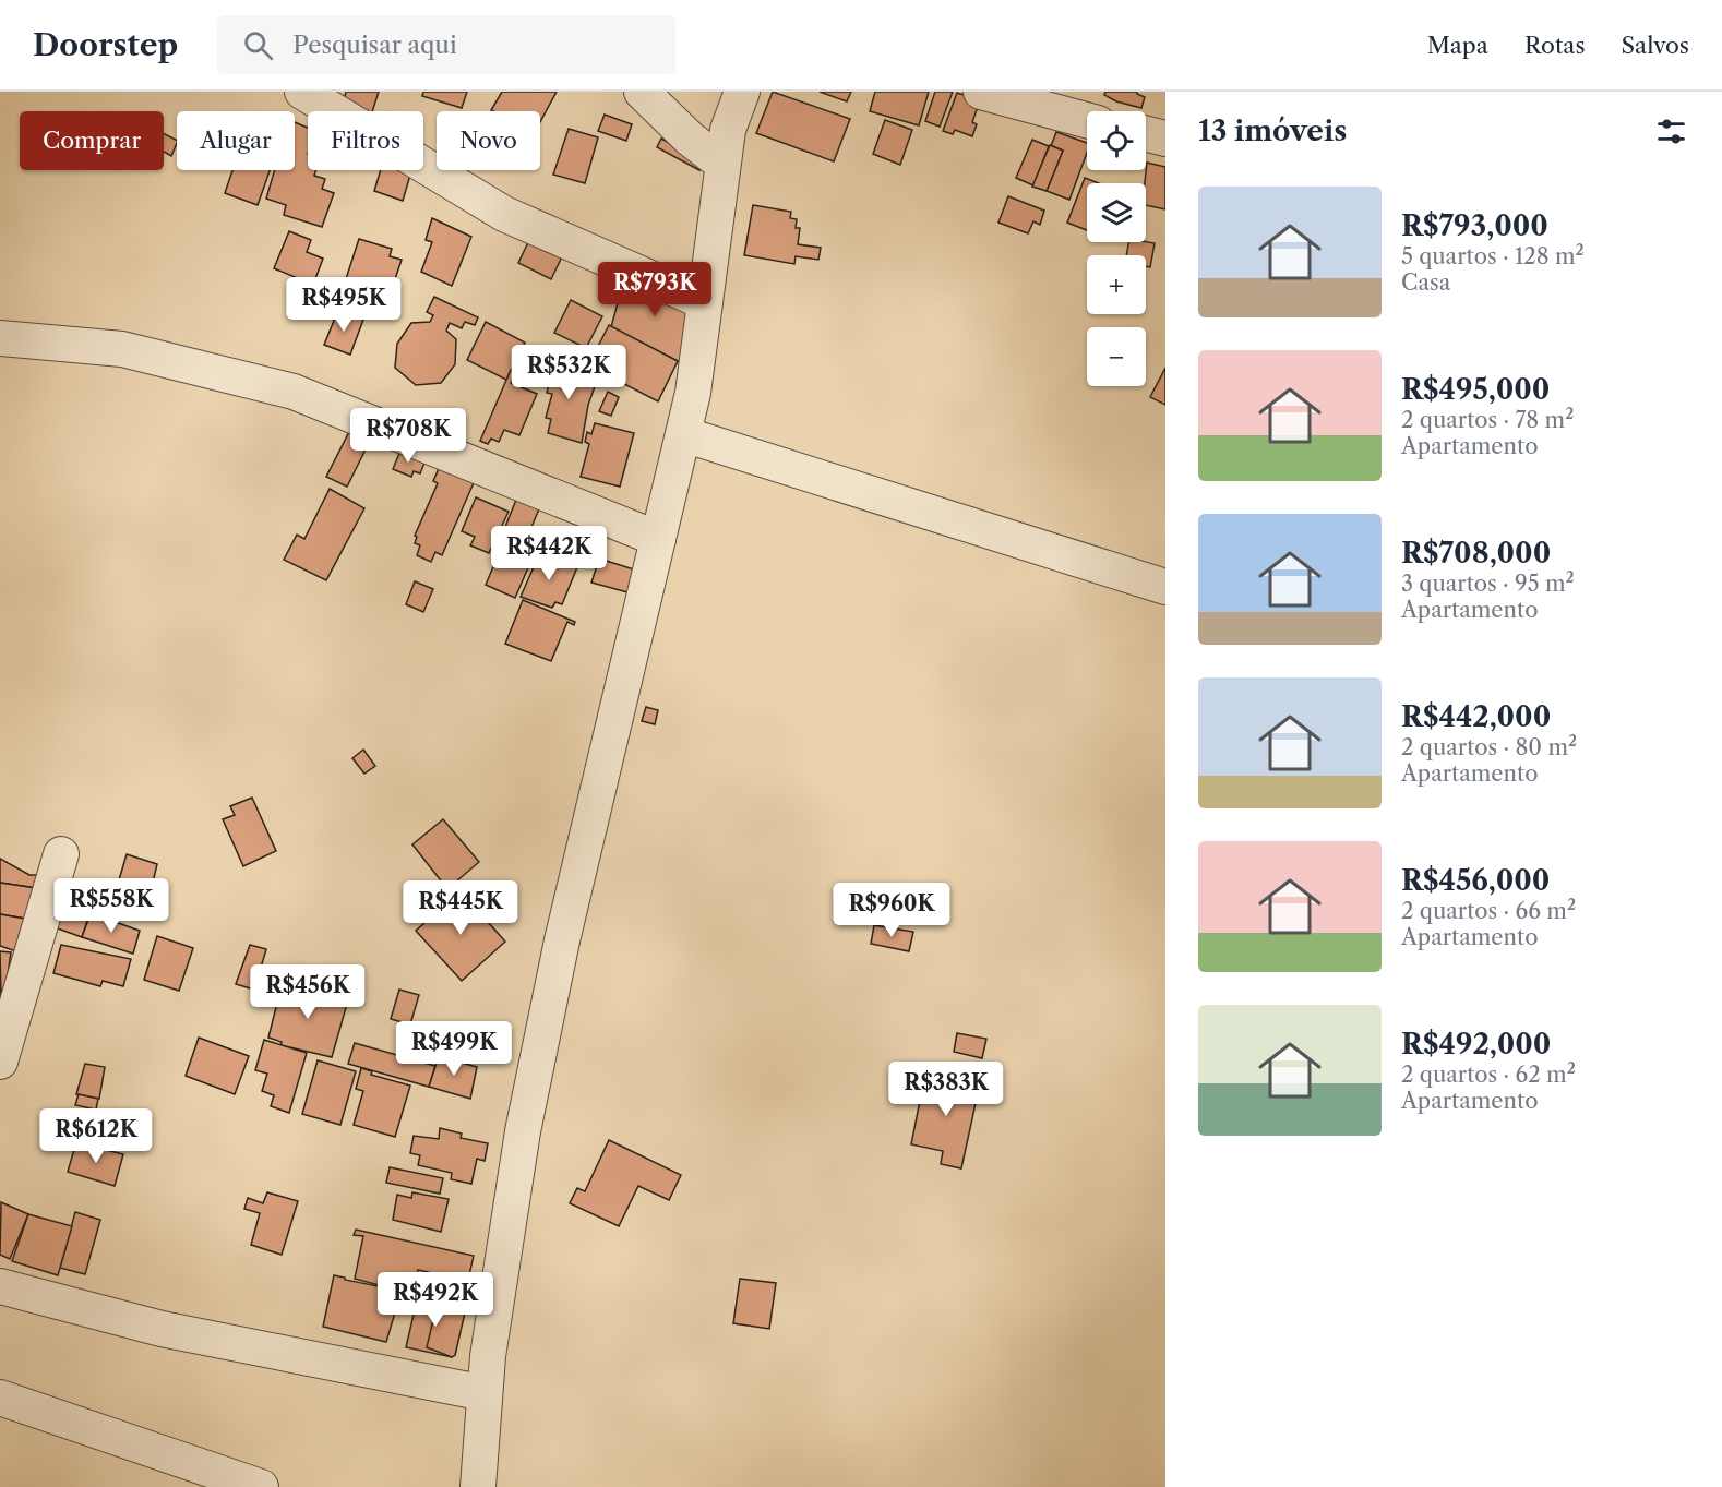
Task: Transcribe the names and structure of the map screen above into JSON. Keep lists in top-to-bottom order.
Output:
{
  "page": {
    "header": "Doorstep",
    "search": "Pesquisar aqui",
    "nav": ["Mapa", "Rotas", "Salvos"],
    "heading": "13 imóveis",
    "map_buttons": ["+", "−"],
    "chip": [
      "Comprar",
      "Alugar",
      "Filtros",
      "Novo"
    ],
    "list": [
      {
        "name": "R$793,000",
        "note": "5 quartos · 128 m² · Casa"
      },
      {
        "name": "R$495,000",
        "note": "2 quartos · 78 m² · Apartamento"
      },
      {
        "name": "R$708,000",
        "note": "3 quartos · 95 m² · Apartamento"
      },
      {
        "name": "R$442,000",
        "note": "2 quartos · 80 m² · Apartamento"
      },
      {
        "name": "R$456,000",
        "note": "2 quartos · 66 m² · Apartamento"
      },
      {
        "name": "R$492,000",
        "note": "2 quartos · 62 m² · Apartamento"
      }
    ],
    "price": [
      "R$793K",
      "R$495K",
      "R$532K",
      "R$708K",
      "R$442K",
      "R$558K",
      "R$445K",
      "R$960K",
      "R$456K",
      "R$499K",
      "R$383K",
      "R$612K",
      "R$492K"
    ]
  }
}
